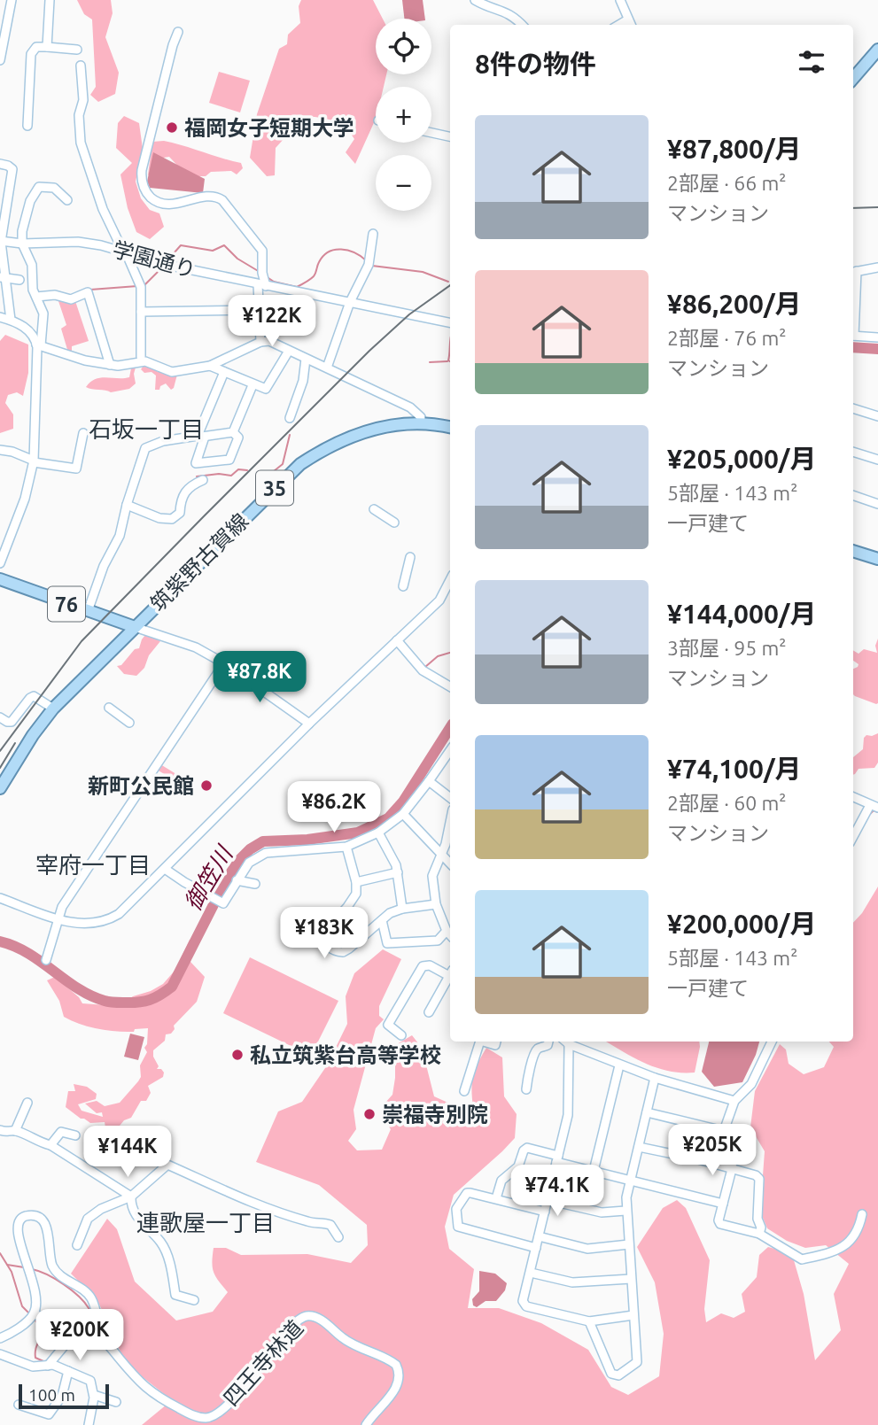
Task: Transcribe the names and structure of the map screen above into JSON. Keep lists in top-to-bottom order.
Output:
{
  "streets": {
    "main road": ["35", "筑紫野古賀線", "76"],
    "street": ["学園通り", "四王寺林道"]
  },
  "crossings": [
    ["筑紫野古賀線", "76"]
  ],
  "districts": ["石坂一丁目", "宰府一丁目", "連歌屋一丁目"],
  "water": ["御笠川"],
  "places": [
    "福岡女子短期大学",
    "新町公民館",
    "私立筑紫台高等学校",
    "崇福寺別院"
  ],
  "scale_bar": "100 m",
  "page": {
    "map_buttons": ["+", "−"],
    "heading": "8件の物件",
    "list": [
      {
        "name": "¥87,800/月",
        "note": "2部屋 · 66 m² · マンション"
      },
      {
        "name": "¥86,200/月",
        "note": "2部屋 · 76 m² · マンション"
      },
      {
        "name": "¥205,000/月",
        "note": "5部屋 · 143 m² · 一戸建て"
      },
      {
        "name": "¥144,000/月",
        "note": "3部屋 · 95 m² · マンション"
      },
      {
        "name": "¥74,100/月",
        "note": "2部屋 · 60 m² · マンション"
      },
      {
        "name": "¥200,000/月",
        "note": "5部屋 · 143 m² · 一戸建て"
      }
    ],
    "price": [
      "¥122K",
      "¥87.8K",
      "¥86.2K",
      "¥183K",
      "¥205K",
      "¥144K",
      "¥74.1K",
      "¥200K"
    ],
    "scale": "100 m"
  }
}
